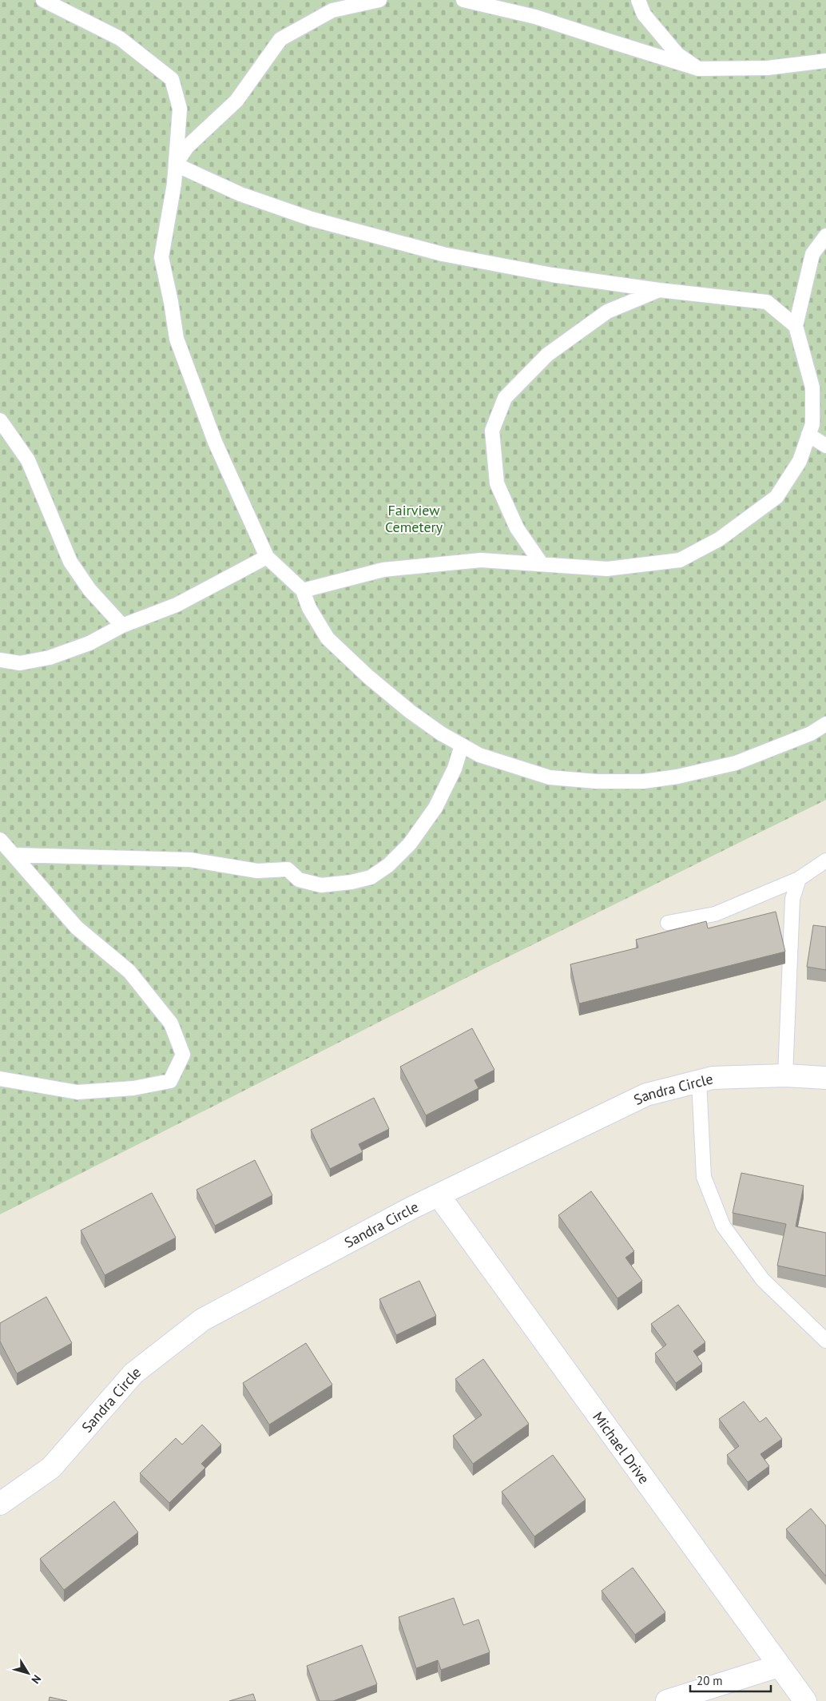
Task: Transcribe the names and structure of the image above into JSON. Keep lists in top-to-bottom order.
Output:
{
  "streets": {
    "street": ["Sandra Circle", "Michael Drive"]
  },
  "crossings": [
    ["Sandra Circle", "Michael Drive"]
  ],
  "parks": ["Fairview Cemetery"],
  "scale_bar": "20 m",
  "north": "bottom right"
}
